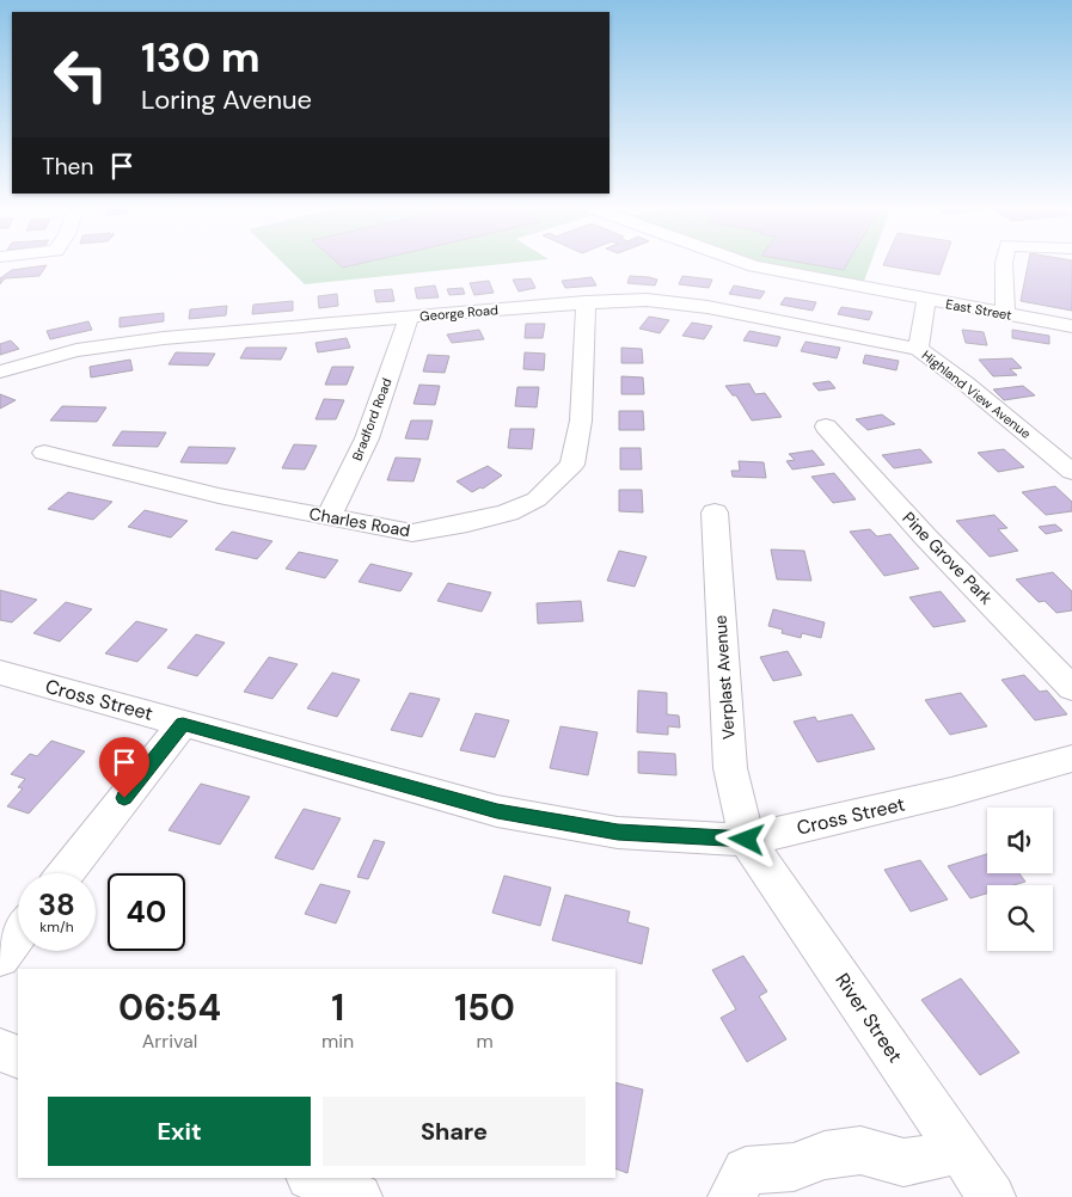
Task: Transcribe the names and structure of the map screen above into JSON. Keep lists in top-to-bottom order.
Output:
{
  "streets": {
    "street": [
      "East Street",
      "George Road",
      "Highland View Avenue",
      "Bradford Road",
      "Charles Road",
      "Pine Grove Park",
      "Verplast Avenue",
      "Cross Street",
      "River Street"
    ]
  },
  "crossings": [
    ["East Street", "Highland View Avenue"],
    ["George Road", "Highland View Avenue"],
    ["George Road", "Bradford Road"],
    ["George Road", "Charles Road"],
    ["Bradford Road", "Charles Road"],
    ["Verplast Avenue", "Cross Street"],
    ["Verplast Avenue", "River Street"],
    ["Cross Street", "River Street"]
  ],
  "page": {
    "turn": ["130 m", "Loring Avenue"],
    "then": "Then",
    "speed": "38 km/h",
    "limit": "40",
    "eta": [
      "06:54",
      "Arrival",
      "1",
      "min",
      "150",
      "m"
    ],
    "buttons": ["Exit", "Share"]
  }
}
